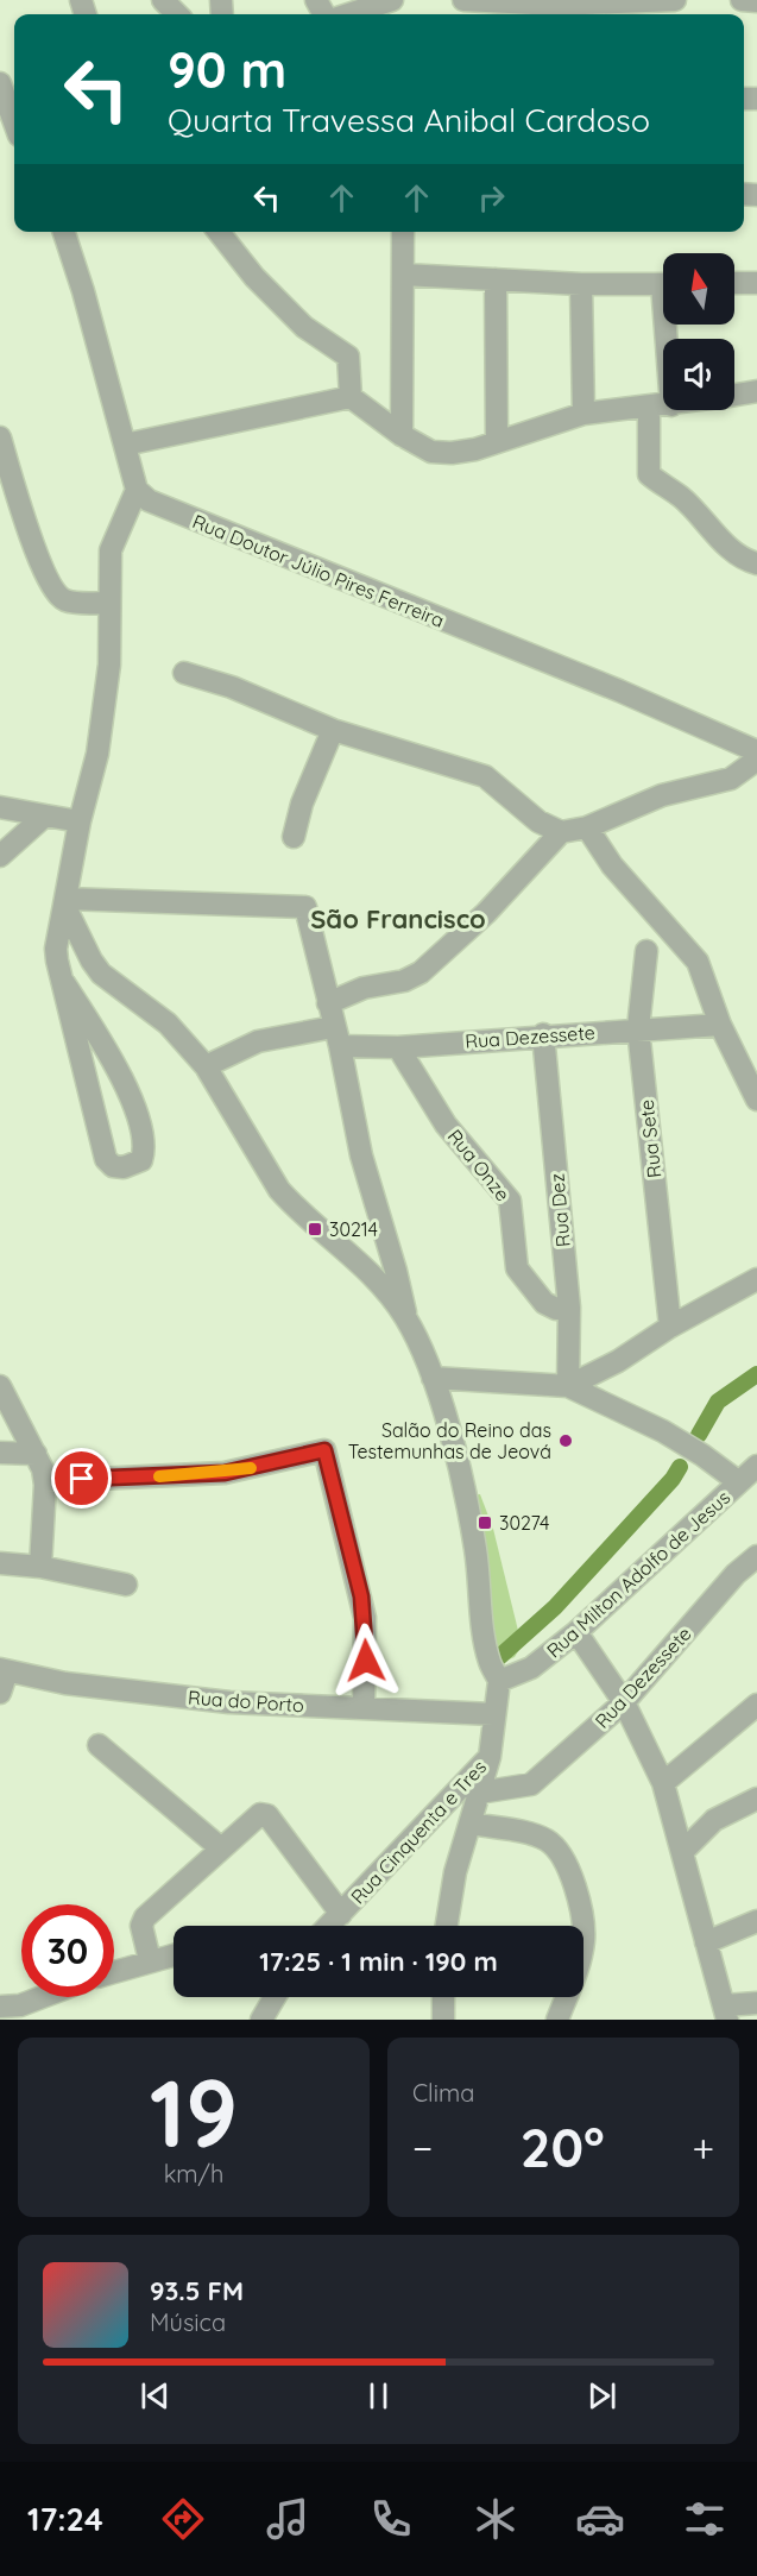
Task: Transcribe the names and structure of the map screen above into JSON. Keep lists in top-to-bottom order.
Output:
{
  "streets": {
    "street": [
      "Rua Doutor Júlio Pires Ferreira",
      "Rua Dezessete",
      "Rua Sete",
      "Rua Onze",
      "Rua Dez",
      "Rua Milton Adolfo de Jesus",
      "Rua do Porto",
      "Rua Cinquenta e Tres"
    ]
  },
  "crossings": [
    ["Rua Dezessete", "Rua Sete"],
    ["Rua Dezessete", "Rua Onze"],
    ["Rua Dezessete", "Rua Dez"],
    ["Rua Onze", "Rua Dez"]
  ],
  "districts": ["São Francisco"],
  "places": {
    "transit": ["30214", "30274"],
    "other": ["Salão do Reino das Testemunhas de Jeová"]
  },
  "north": "top",
  "page": {
    "turn": ["90 m", "Quarta Travessa Anibal Cardoso"],
    "limit": "30",
    "trip": "17:25 · 1 min · 190 m",
    "tile": [
      ["19", "km/h"],
      "Clima"
    ],
    "heat": ["−", "20°", "+"],
    "song": ["93.5 FM", "Música"],
    "tabs": "17:24"
  }
}
